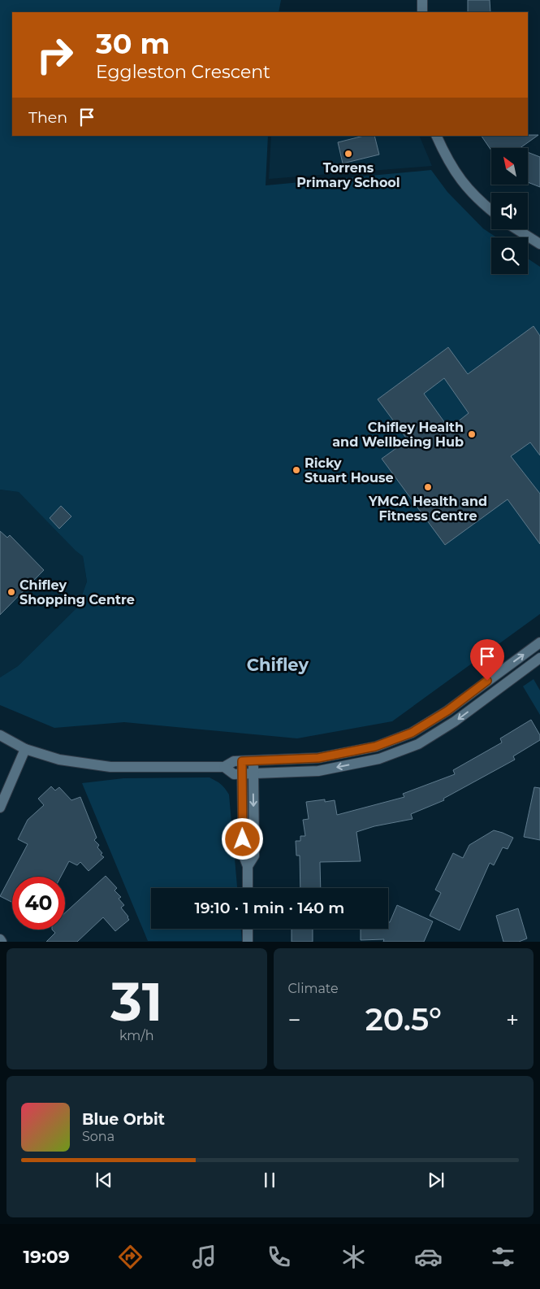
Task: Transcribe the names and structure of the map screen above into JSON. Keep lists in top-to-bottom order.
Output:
{
  "districts": ["Chifley"],
  "places": [
    "Torrens Primary School",
    "Chifley Health and Wellbeing Hub",
    "Ricky Stuart House",
    "YMCA Health and Fitness Centre",
    "Chifley Shopping Centre"
  ],
  "north": "top left",
  "page": {
    "turn": ["30 m", "Eggleston Crescent"],
    "then": "Then",
    "limit": "40",
    "trip": "19:10 · 1 min · 140 m",
    "tile": [
      ["31", "km/h"],
      "Climate"
    ],
    "heat": ["−", "20.5°", "+"],
    "song": ["Blue Orbit", "Sona"],
    "tabs": "19:09"
  }
}
